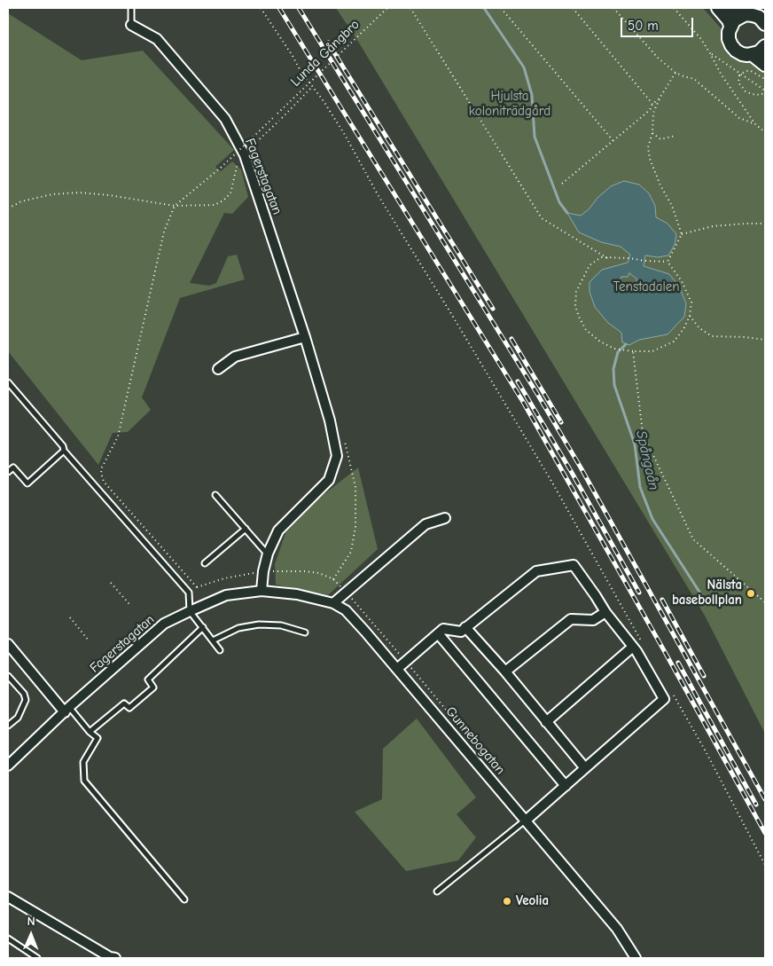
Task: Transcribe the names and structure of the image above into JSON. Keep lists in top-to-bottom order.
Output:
{
  "streets": {
    "street": ["Fagerstagatan", "Gunnebogatan"],
    "path": ["Lunda Gångbro"]
  },
  "crossings": [
    ["Fagerstagatan", "Gunnebogatan"]
  ],
  "water": ["Spångaån"],
  "parks": ["Hjulsta koloniträdgård", "Tenstadalen"],
  "places": ["Nälsta basebollplan", "Veolia"],
  "scale_bar": "50 m",
  "north": "top"
}
